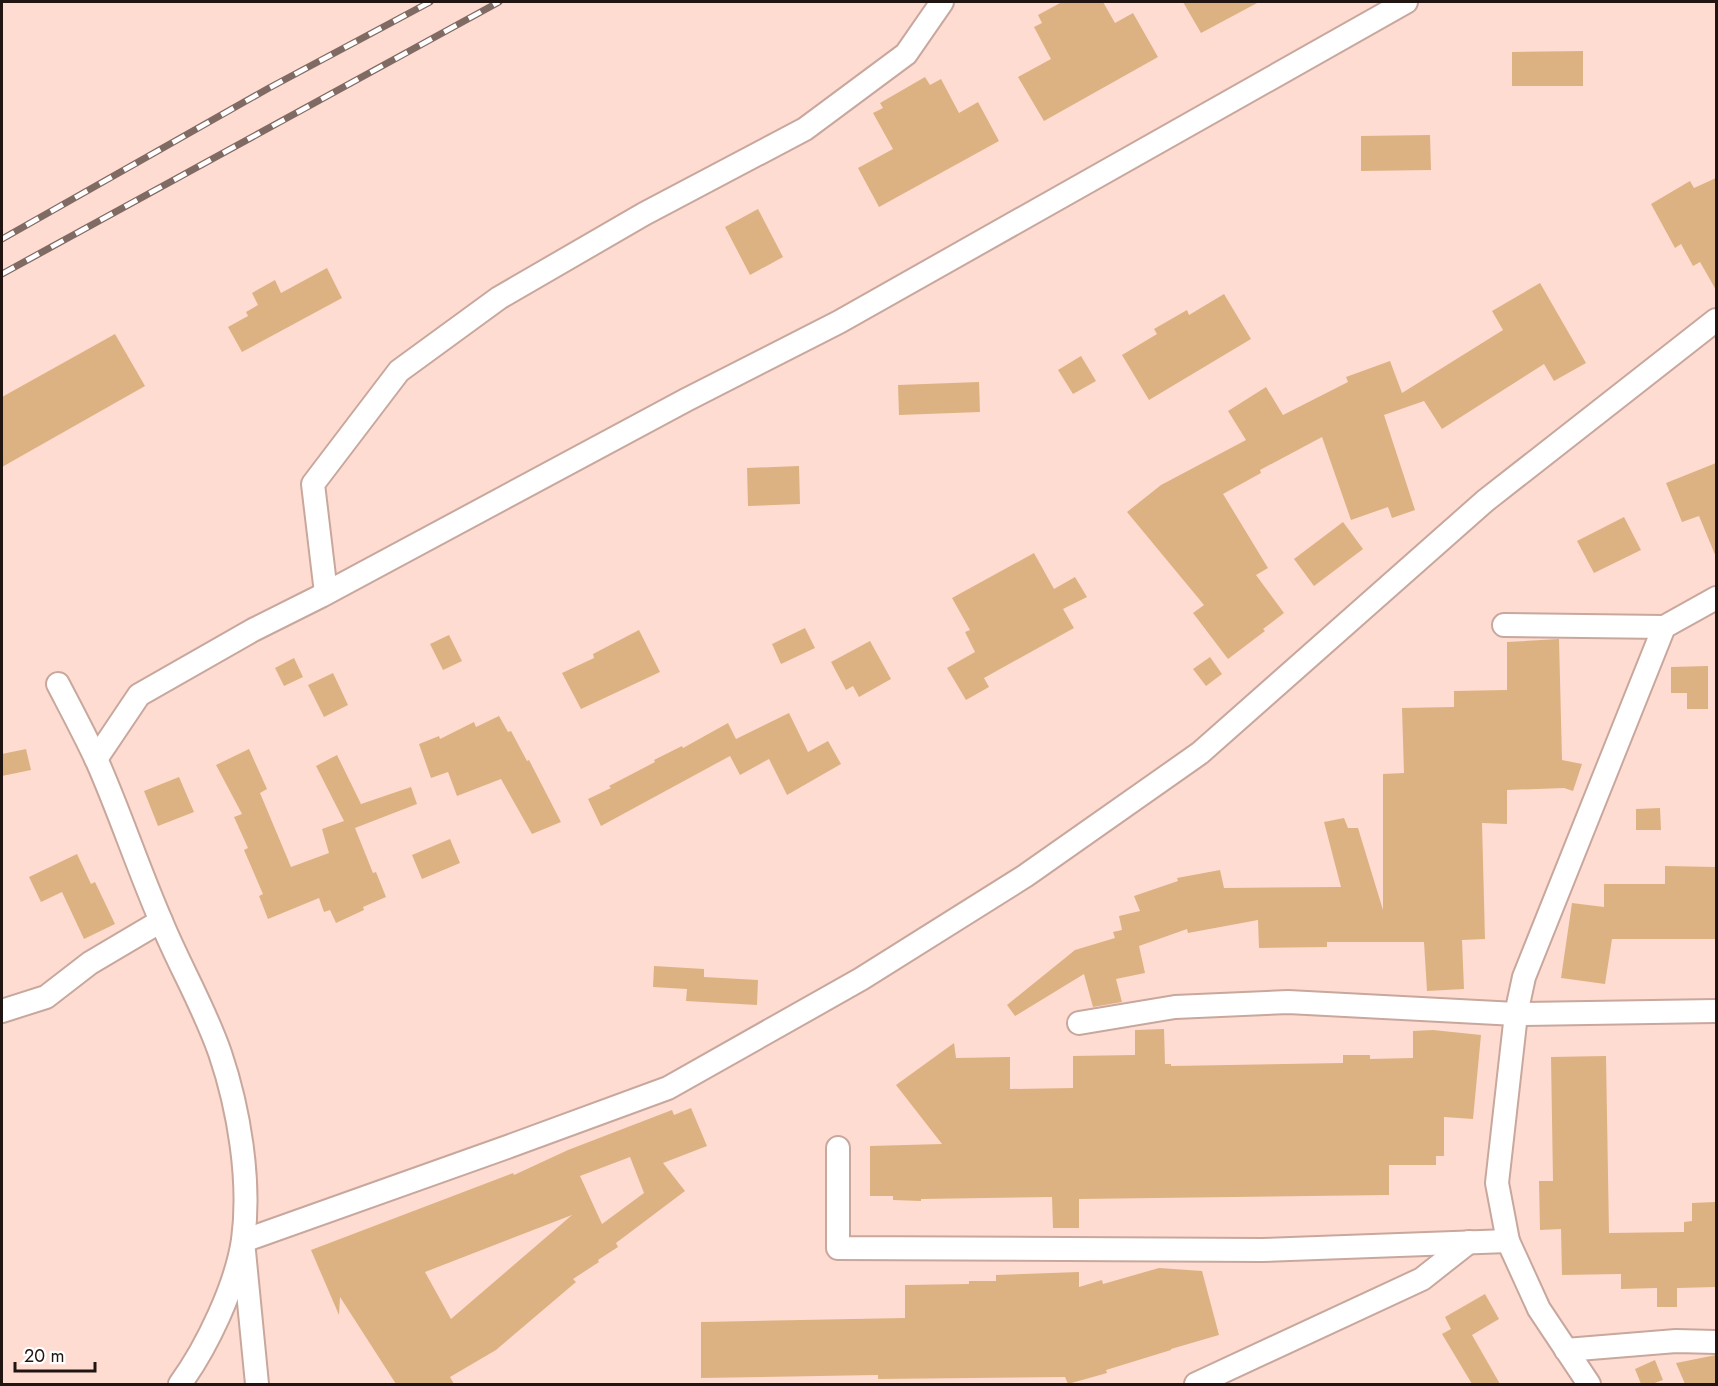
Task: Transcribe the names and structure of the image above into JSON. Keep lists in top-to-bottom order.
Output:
{
  "scale_bar": "20 m"
}
